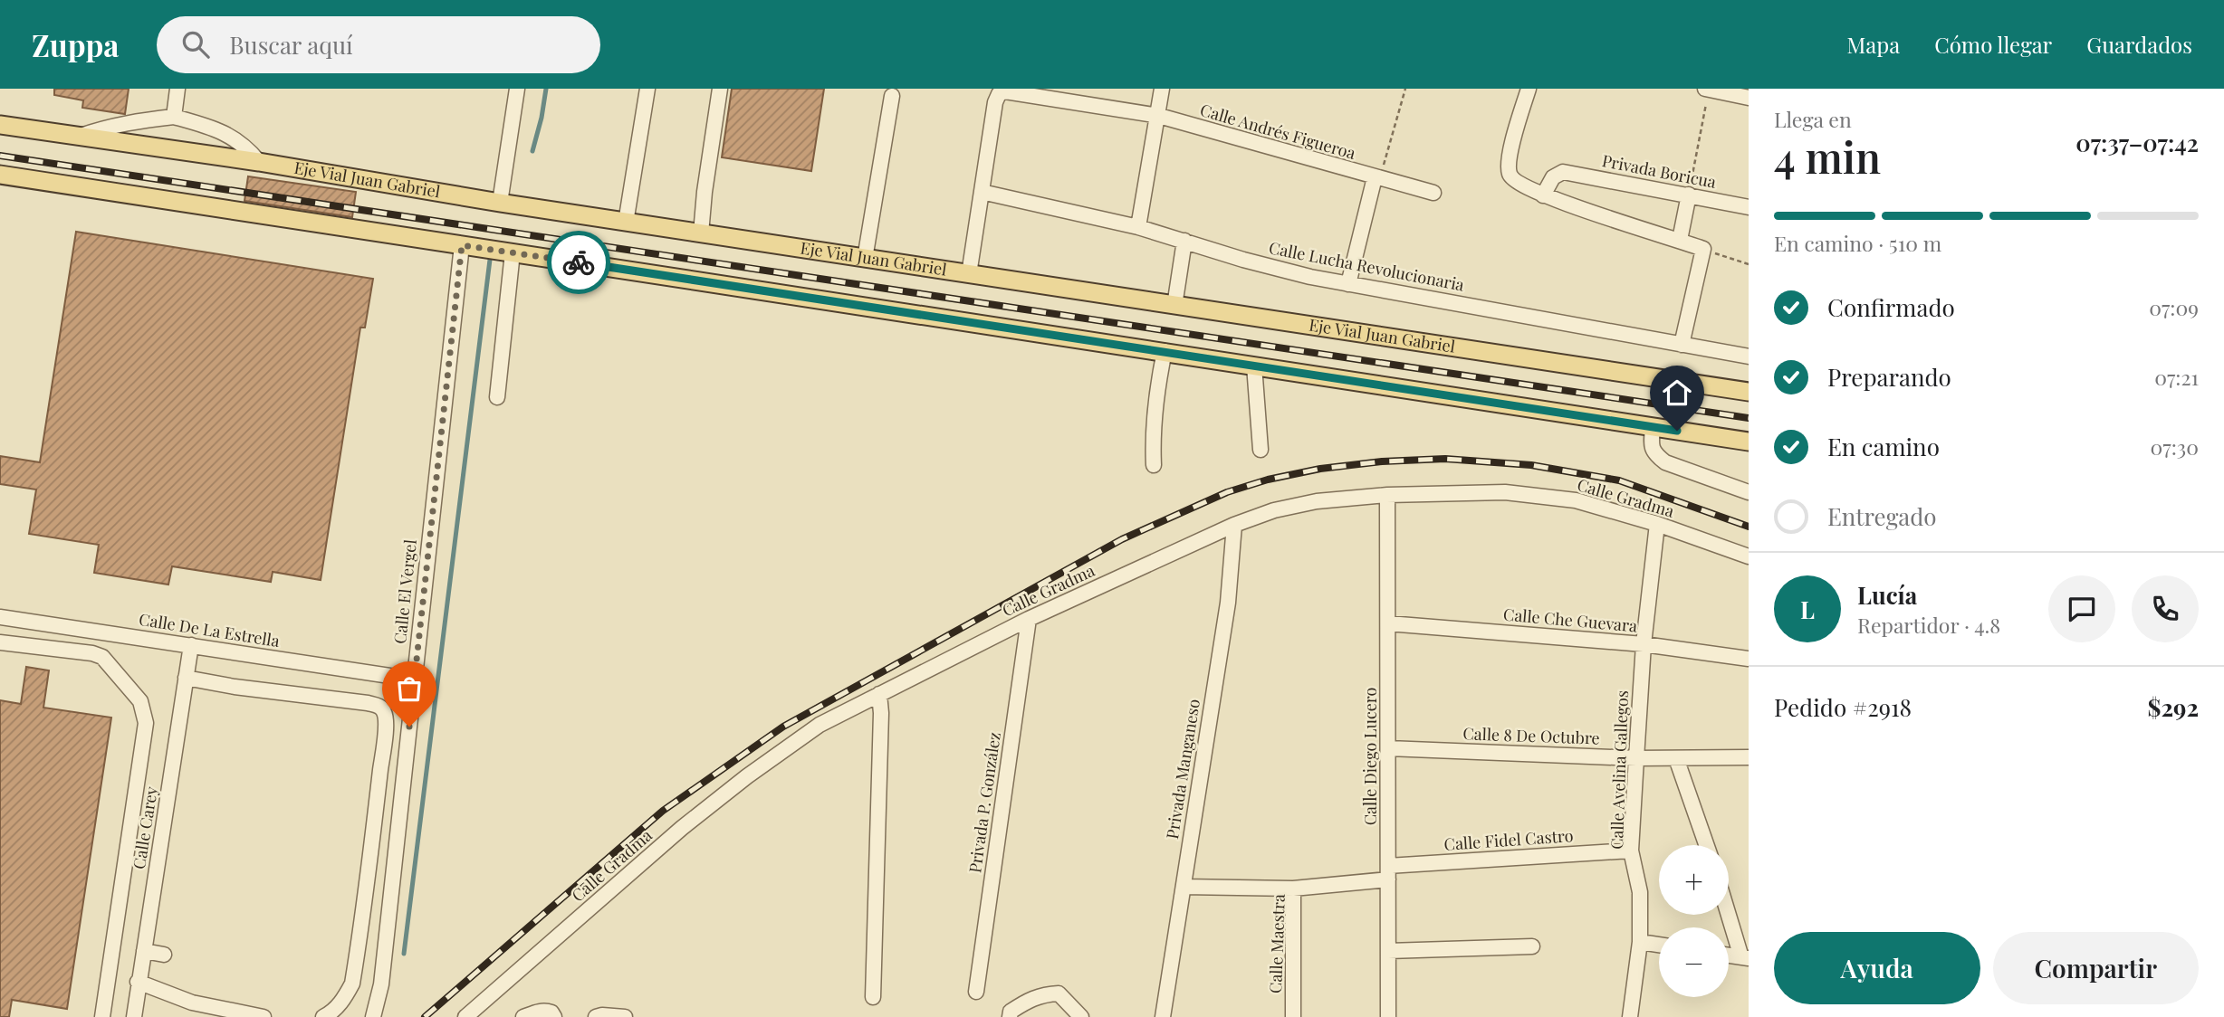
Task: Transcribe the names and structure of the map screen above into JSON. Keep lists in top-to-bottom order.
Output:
{
  "streets": {
    "main road": ["Eje Vial Juan Gabriel"],
    "street": [
      "Calle Andrés Figueroa",
      "Privada Boricua",
      "Calle Lucha Revolucionaria",
      "Calle Gradma",
      "Calle El Vergel",
      "Calle Che Guevara",
      "Calle De La Estrella",
      "Calle 8 De Octubre",
      "Calle Diego Lucero",
      "Privada Manganeso",
      "Calle Avelina Gallegos",
      "Privada P. González",
      "Calle Carey",
      "Calle Fidel Castro",
      "Calle Maestra"
    ]
  },
  "crossings": [
    ["Calle Andrés Figueroa", "Calle Lucha Revolucionaria"],
    ["Calle Gradma", "Calle Diego Lucero"],
    ["Calle Gradma", "Privada Manganeso"],
    ["Calle Gradma", "Calle Avelina Gallegos"],
    ["Calle Gradma", "Privada P. González"],
    ["Calle El Vergel", "Calle De La Estrella"],
    ["Calle Che Guevara", "Calle Diego Lucero"],
    ["Calle Che Guevara", "Calle Avelina Gallegos"],
    ["Calle De La Estrella", "Calle Carey"],
    ["Calle 8 De Octubre", "Calle Diego Lucero"],
    ["Calle 8 De Octubre", "Calle Avelina Gallegos"],
    ["Calle Diego Lucero", "Calle Fidel Castro"],
    ["Calle Diego Lucero", "Calle Maestra"],
    ["Calle Avelina Gallegos", "Calle Fidel Castro"],
    ["Calle Fidel Castro", "Calle Maestra"]
  ],
  "page": {
    "header": "Zuppa",
    "search": "Buscar aquí",
    "nav": ["Mapa", "Cómo llegar", "Guardados"],
    "heading": ["4 min", "Llega en", "07:37–07:42"],
    "panel": [
      "Lucía",
      "Repartidor · 4.8",
      "Pedido #2918",
      "$292"
    ],
    "bar": "En camino · 510 m",
    "list": [
      ["Confirmado", "07:09"],
      ["Preparando", "07:21"],
      ["En camino", "07:30"],
      "Entregado"
    ],
    "round": "L",
    "map_buttons": ["+", "−"],
    "buttons": ["Ayuda", "Compartir"]
  }
}
